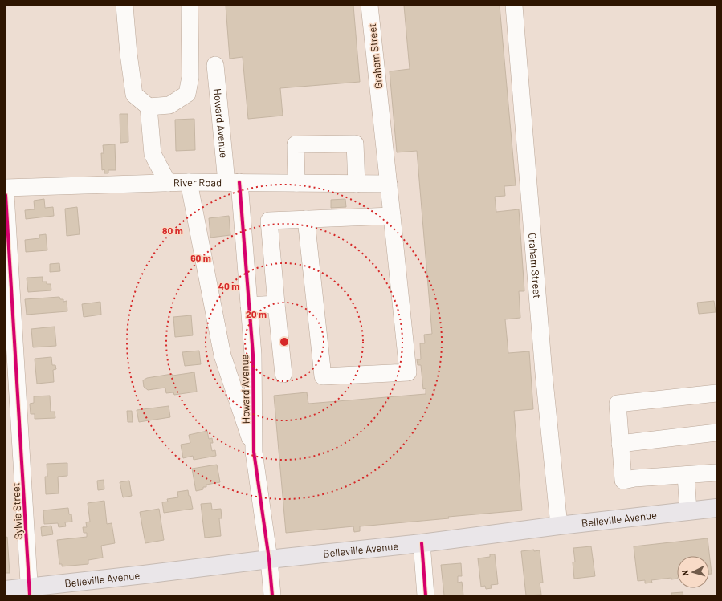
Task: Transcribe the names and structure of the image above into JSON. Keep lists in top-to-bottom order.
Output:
{
  "streets": {
    "main road": ["Belleville Avenue"],
    "street": [
      "Graham Street",
      "Howard Avenue",
      "River Road",
      "Sylvia Street"
    ]
  },
  "crossings": [
    ["Graham Street", "River Road"],
    ["Graham Street", "Belleville Avenue"],
    ["Howard Avenue", "River Road"],
    ["Howard Avenue", "Belleville Avenue"],
    ["Sylvia Street", "Belleville Avenue"]
  ],
  "north": "left",
  "rings": [
    "80 m",
    "60 m",
    "40 m",
    "20 m"
  ]
}
